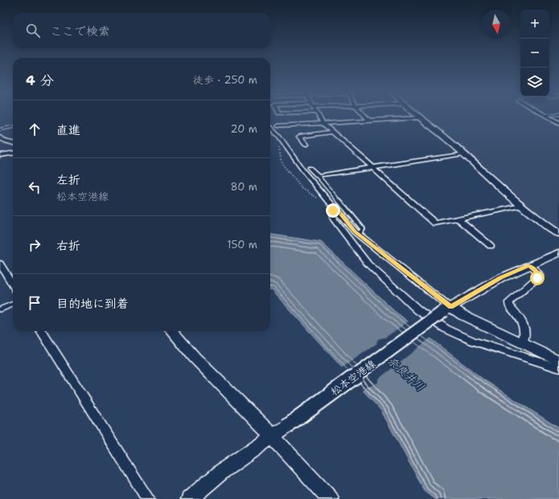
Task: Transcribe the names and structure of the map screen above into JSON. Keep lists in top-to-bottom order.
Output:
{
  "streets": {
    "street": ["松本空港線"]
  },
  "water": ["奈良井川"],
  "north": "bottom",
  "page": {
    "map_buttons": ["+", "−"],
    "search": "ここで検索",
    "heading": ["4 分", "徒歩 · 250 m"],
    "list": [
      ["直進", "20 m"],
      ["左折", "松本空港線", "80 m"],
      ["右折", "150 m"],
      "目的地に到着"
    ]
  }
}
